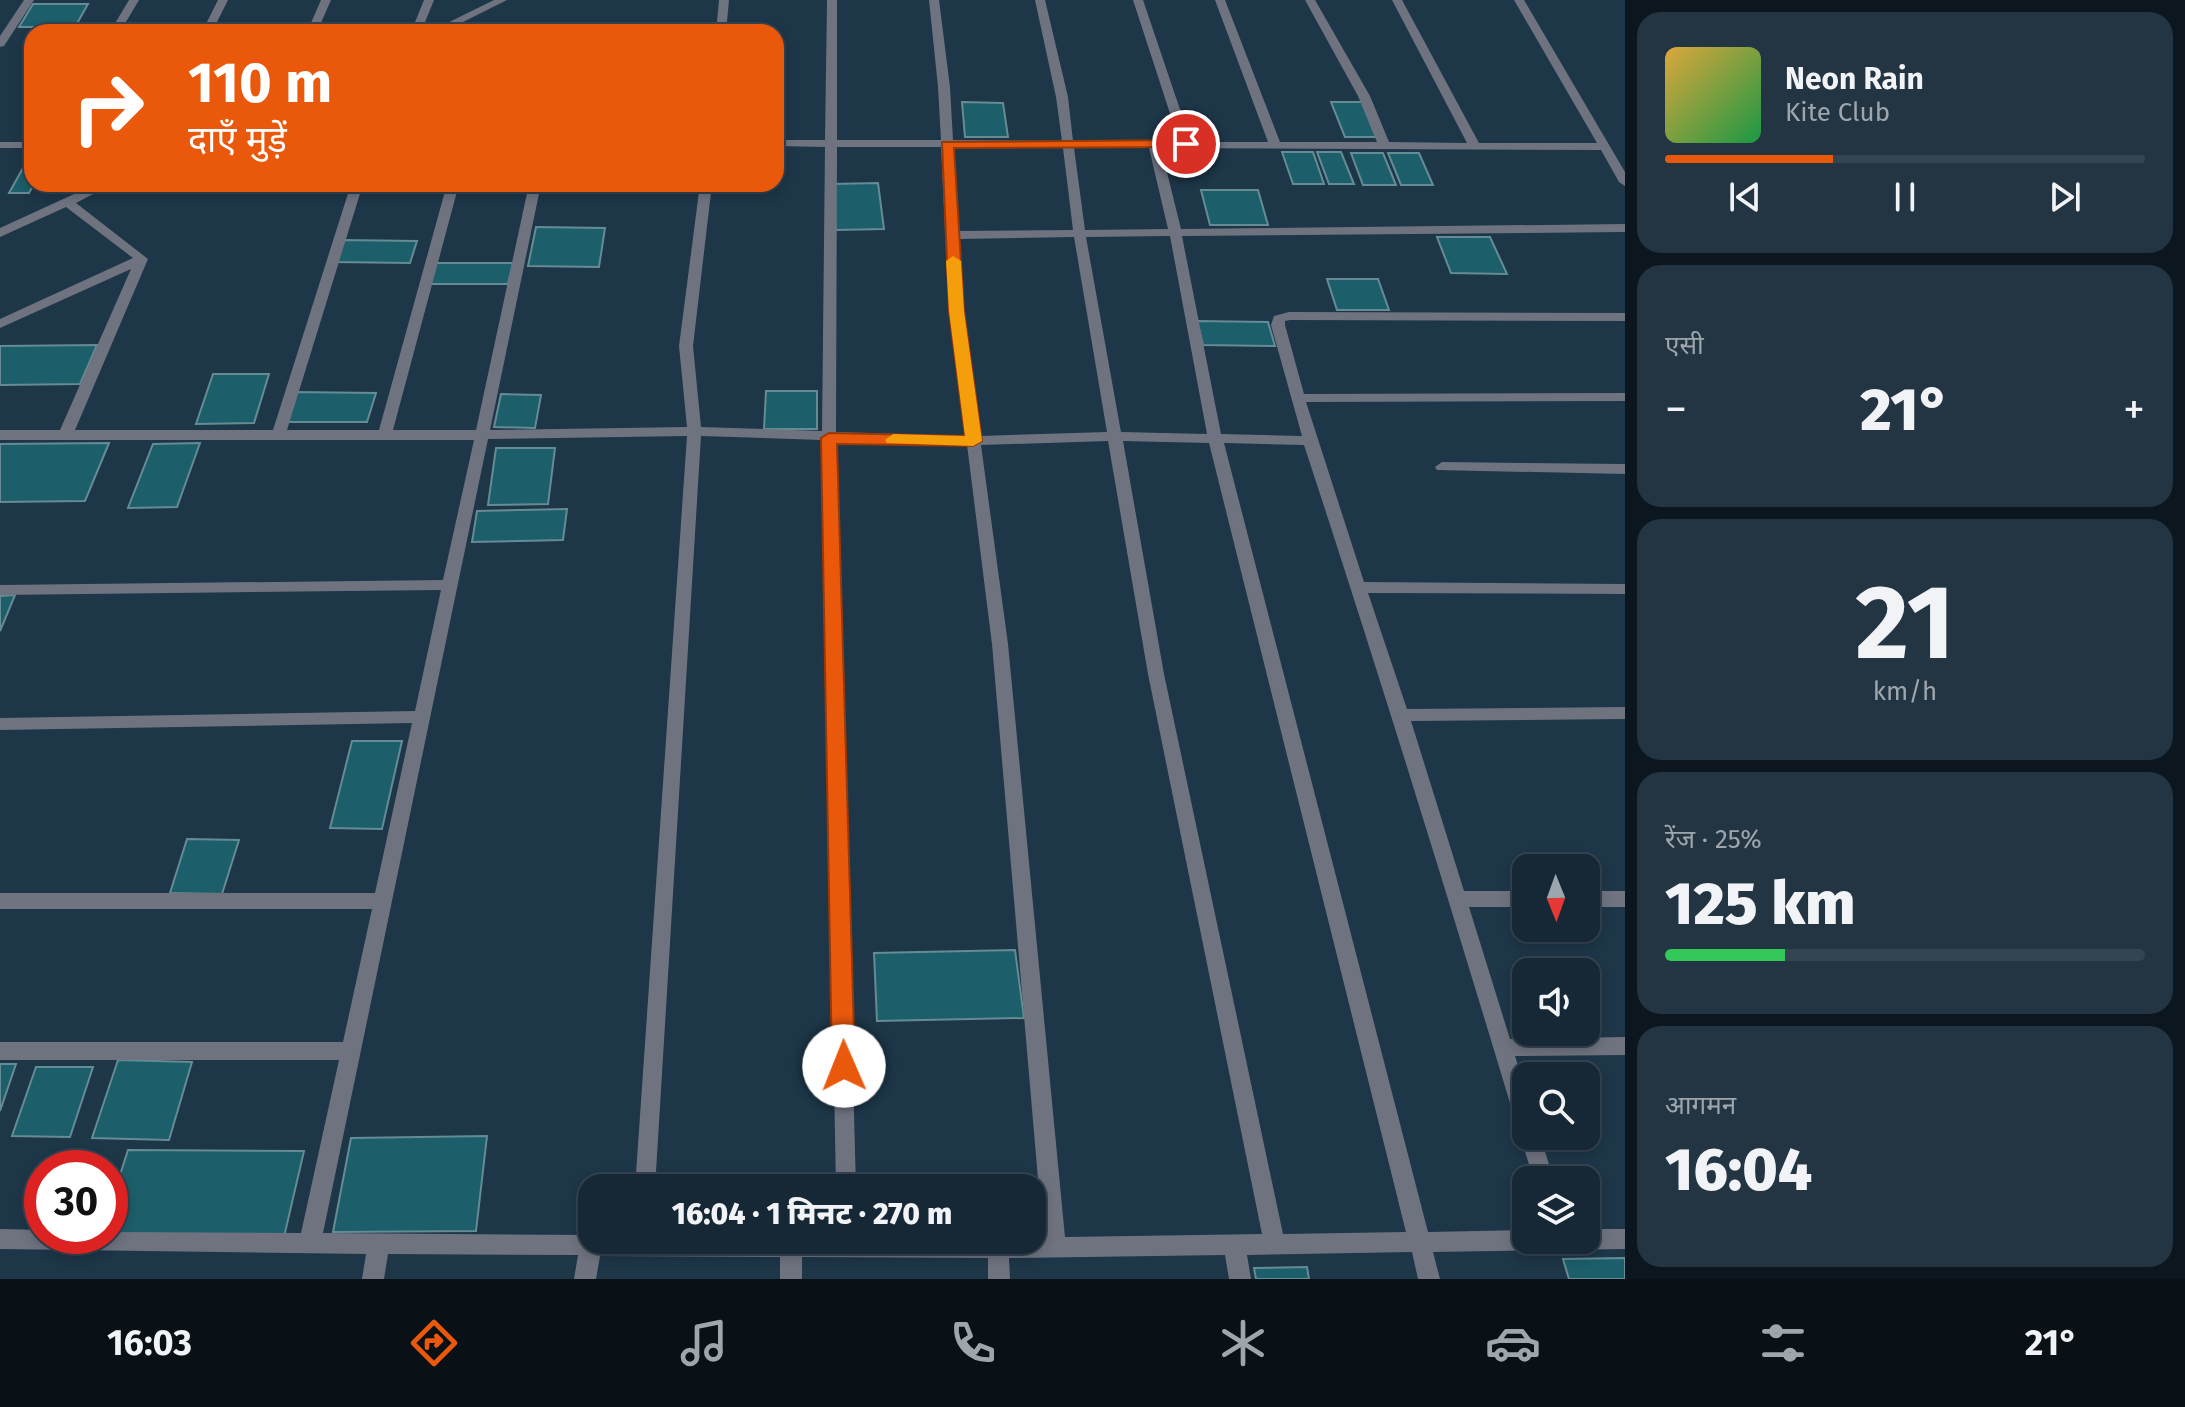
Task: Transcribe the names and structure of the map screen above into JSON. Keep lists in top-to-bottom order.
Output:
{
  "north": "bottom",
  "page": {
    "turn": ["110 m", "दाएँ मुड़ें"],
    "song": ["Neon Rain", "Kite Club"],
    "tile": [
      "एसी",
      ["21", "km/h"],
      ["रेंज · 25%", "125 km"],
      ["आगमन", "16:04"]
    ],
    "heat": ["−", "21°", "+"],
    "limit": "30",
    "trip": "16:04 · 1 मिनट · 270 m",
    "tabs": ["16:03", "21°"]
  }
}
